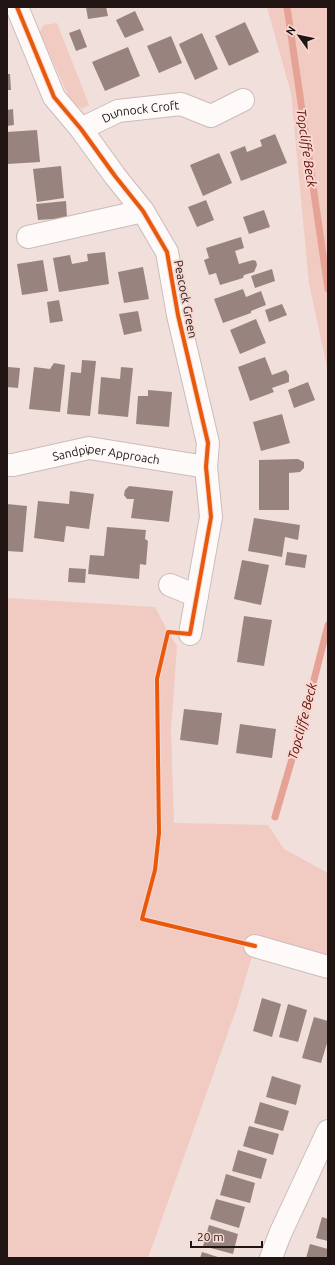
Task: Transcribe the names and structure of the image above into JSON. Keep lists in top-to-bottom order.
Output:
{
  "streets": {
    "street": ["Dunnock Croft", "Peacock Green", "Sandpiper Approach"]
  },
  "crossings": [
    ["Dunnock Croft", "Peacock Green"],
    ["Peacock Green", "Sandpiper Approach"]
  ],
  "water": ["Topcliffe Beck"],
  "scale_bar": "20 m",
  "north": "top left"
}
